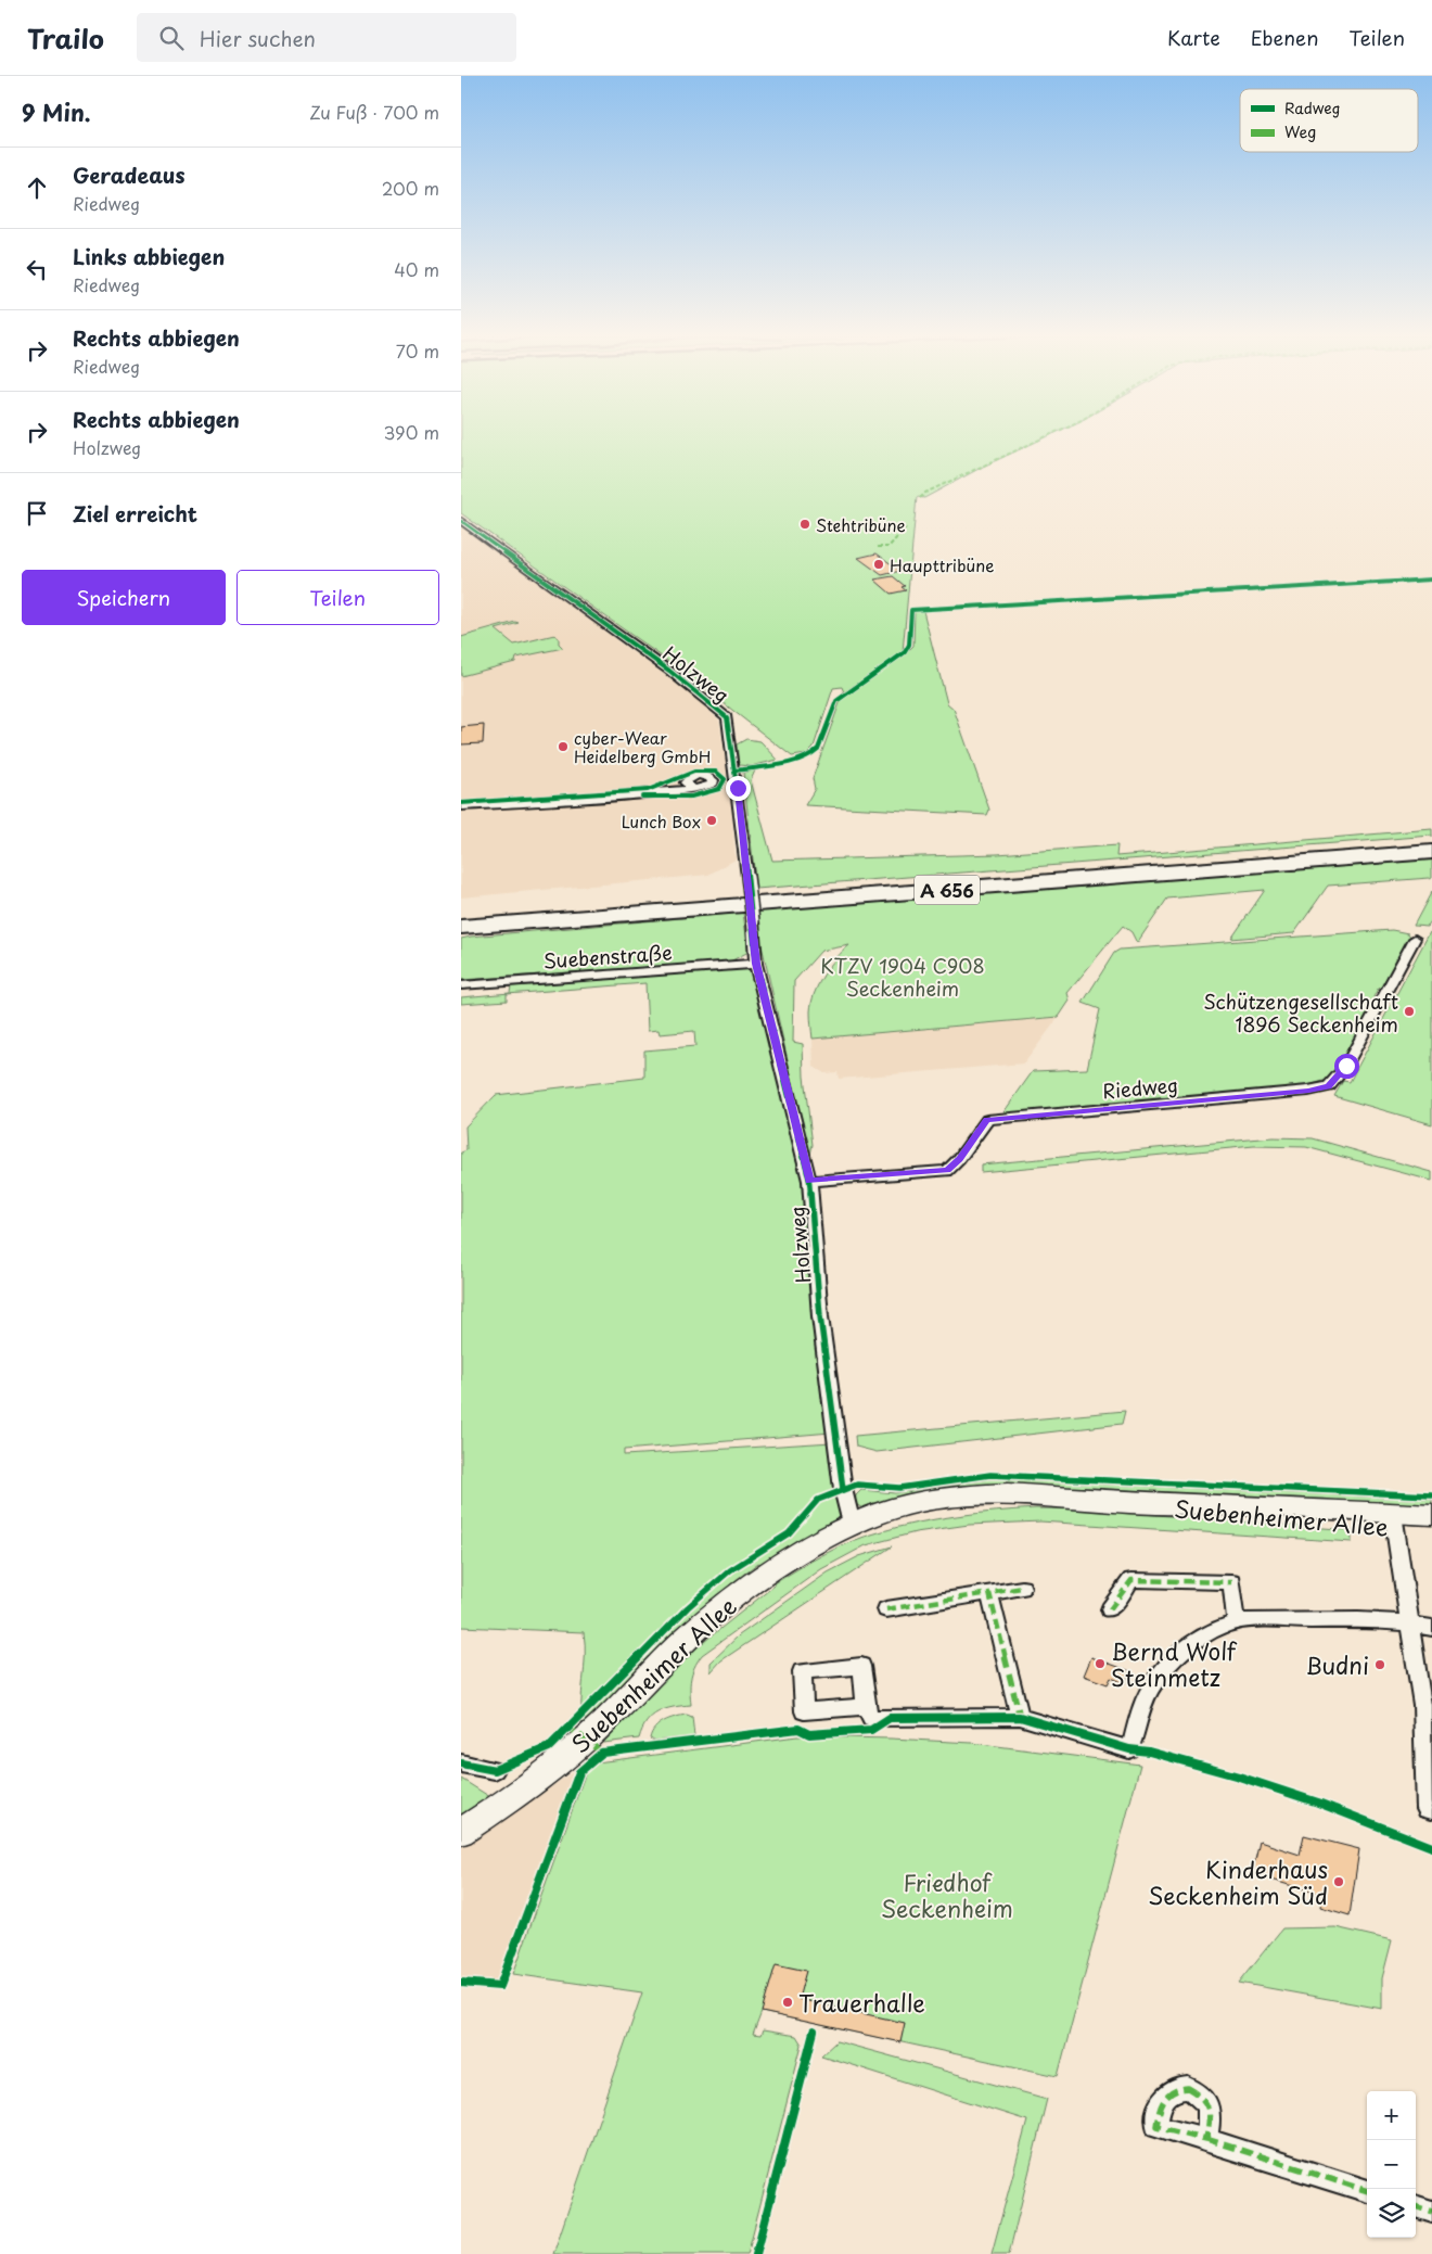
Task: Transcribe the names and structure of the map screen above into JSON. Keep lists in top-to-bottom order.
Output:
{
  "streets": {
    "highway": ["A 656"],
    "main road": ["Suebenheimer Allee"],
    "street": ["Holzweg", "Suebenstraße", "Riedweg"]
  },
  "crossings": [
    ["Holzweg", "Suebenstraße"],
    ["Holzweg", "Riedweg"],
    ["Holzweg", "Suebenheimer Allee"]
  ],
  "parks": ["KTZV 1904 C908 Seckenheim", "Friedhof Seckenheim"],
  "places": [
    "Stehtribüne",
    "Haupttribüne",
    "cyber-Wear Heidelberg GmbH",
    "Lunch Box",
    "Schützengesellschaft 1896 Seckenheim",
    "Bernd Wolf Steinmetz",
    "Budni",
    "Kinderhaus Seckenheim Süd",
    "Trauerhalle"
  ],
  "legend": ["Radweg", "Weg"],
  "page": {
    "header": "Trailo",
    "search": "Hier suchen",
    "nav": ["Karte", "Ebenen", "Teilen"],
    "heading": ["9 Min.", "Zu Fuß · 700 m"],
    "list": [
      ["Geradeaus", "Riedweg", "200 m"],
      ["Links abbiegen", "Riedweg", "40 m"],
      ["Rechts abbiegen", "Riedweg", "70 m"],
      ["Rechts abbiegen", "Holzweg", "390 m"],
      "Ziel erreicht"
    ],
    "buttons": ["Speichern", "Teilen"],
    "map_buttons": ["+", "−"]
  }
}
